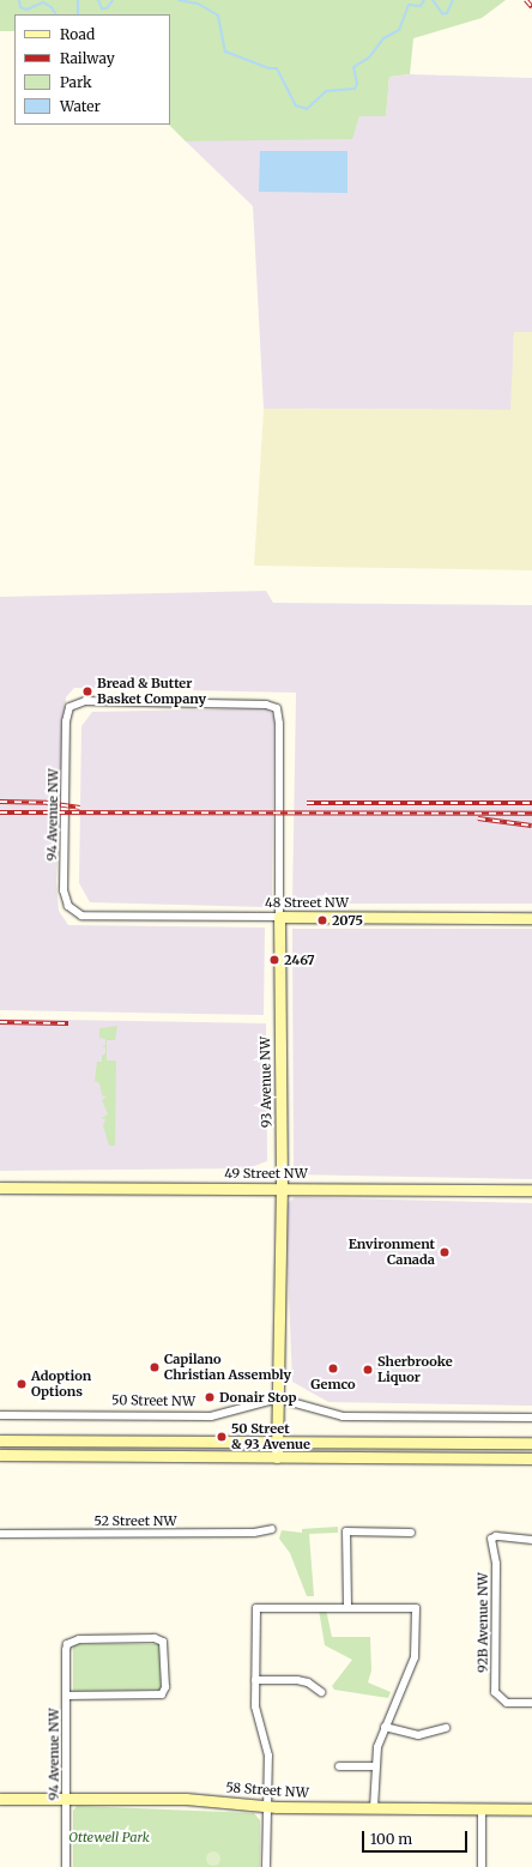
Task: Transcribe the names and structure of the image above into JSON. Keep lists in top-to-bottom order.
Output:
{
  "streets": {
    "street": [
      "94 Avenue NW",
      "48 Street NW",
      "93 Avenue NW",
      "49 Street NW",
      "50 Street NW",
      "52 Street NW",
      "92B Avenue NW",
      "58 Street NW"
    ]
  },
  "crossings": [
    ["94 Avenue NW", "48 Street NW"],
    ["94 Avenue NW", "93 Avenue NW"],
    ["94 Avenue NW", "58 Street NW"],
    ["48 Street NW", "93 Avenue NW"],
    ["93 Avenue NW", "49 Street NW"],
    ["93 Avenue NW", "50 Street NW"]
  ],
  "parks": ["Ottewell Park"],
  "places": [
    "Bread & Butter Basket Company",
    "2075",
    "2467",
    "Environment Canada",
    "Capilano Christian Assembly",
    "Gemco",
    "Sherbrooke Liquor",
    "Adoption Options",
    "Donair Stop",
    "50 Street & 93 Avenue"
  ],
  "legend": [
    "Road",
    "Railway",
    "Park",
    "Water"
  ],
  "scale_bar": "100 m"
}
